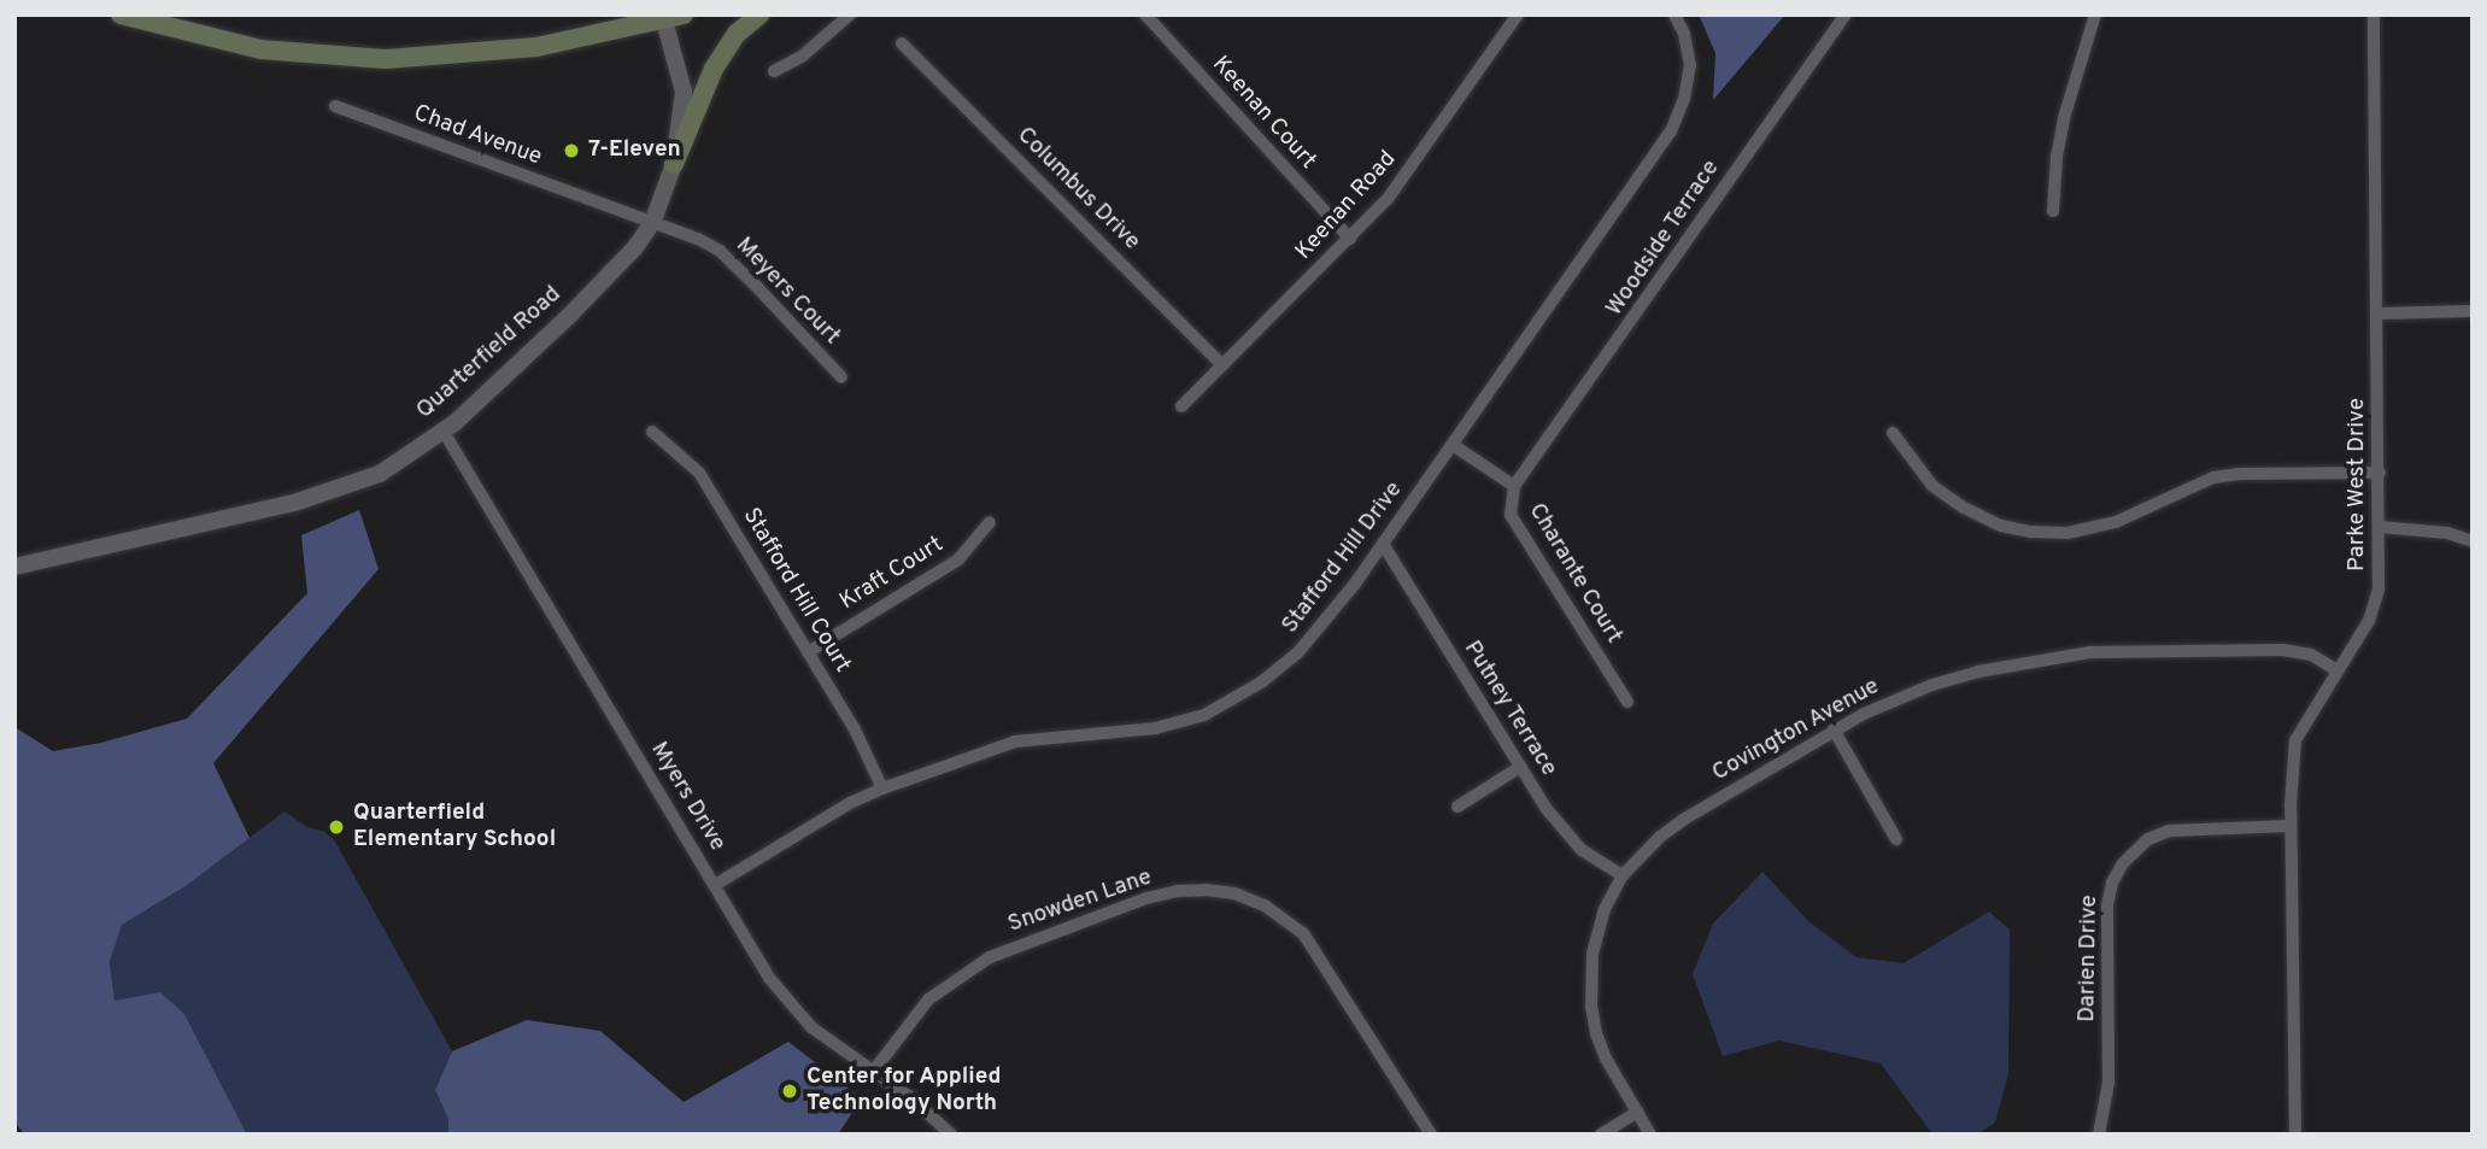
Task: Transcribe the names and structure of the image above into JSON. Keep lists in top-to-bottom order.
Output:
{
  "streets": {
    "street": [
      "Keenan Court",
      "Chad Avenue",
      "Columbus Drive",
      "Keenan Road",
      "Woodside Terrace",
      "Meyers Court",
      "Quarterfield Road",
      "Parke West Drive",
      "Stafford Hill Drive",
      "Kraft Court",
      "Charante Court",
      "Stafford Hill Court",
      "Putney Terrace",
      "Covington Avenue",
      "Myers Drive",
      "Snowden Lane",
      "Darien Drive"
    ]
  },
  "crossings": [
    ["Keenan Court", "Keenan Road"],
    ["Chad Avenue", "Meyers Court"],
    ["Chad Avenue", "Quarterfield Road"],
    ["Columbus Drive", "Keenan Road"],
    ["Woodside Terrace", "Charante Court"],
    ["Meyers Court", "Quarterfield Road"],
    ["Quarterfield Road", "Myers Drive"],
    ["Parke West Drive", "Covington Avenue"],
    ["Parke West Drive", "Darien Drive"],
    ["Stafford Hill Drive", "Charante Court"],
    ["Stafford Hill Drive", "Stafford Hill Court"],
    ["Stafford Hill Drive", "Putney Terrace"],
    ["Stafford Hill Drive", "Myers Drive"],
    ["Kraft Court", "Stafford Hill Court"],
    ["Putney Terrace", "Covington Avenue"],
    ["Myers Drive", "Snowden Lane"]
  ],
  "places": ["7-Eleven", "Quarterfield Elementary School", "Center for Applied Technology North"]
}
